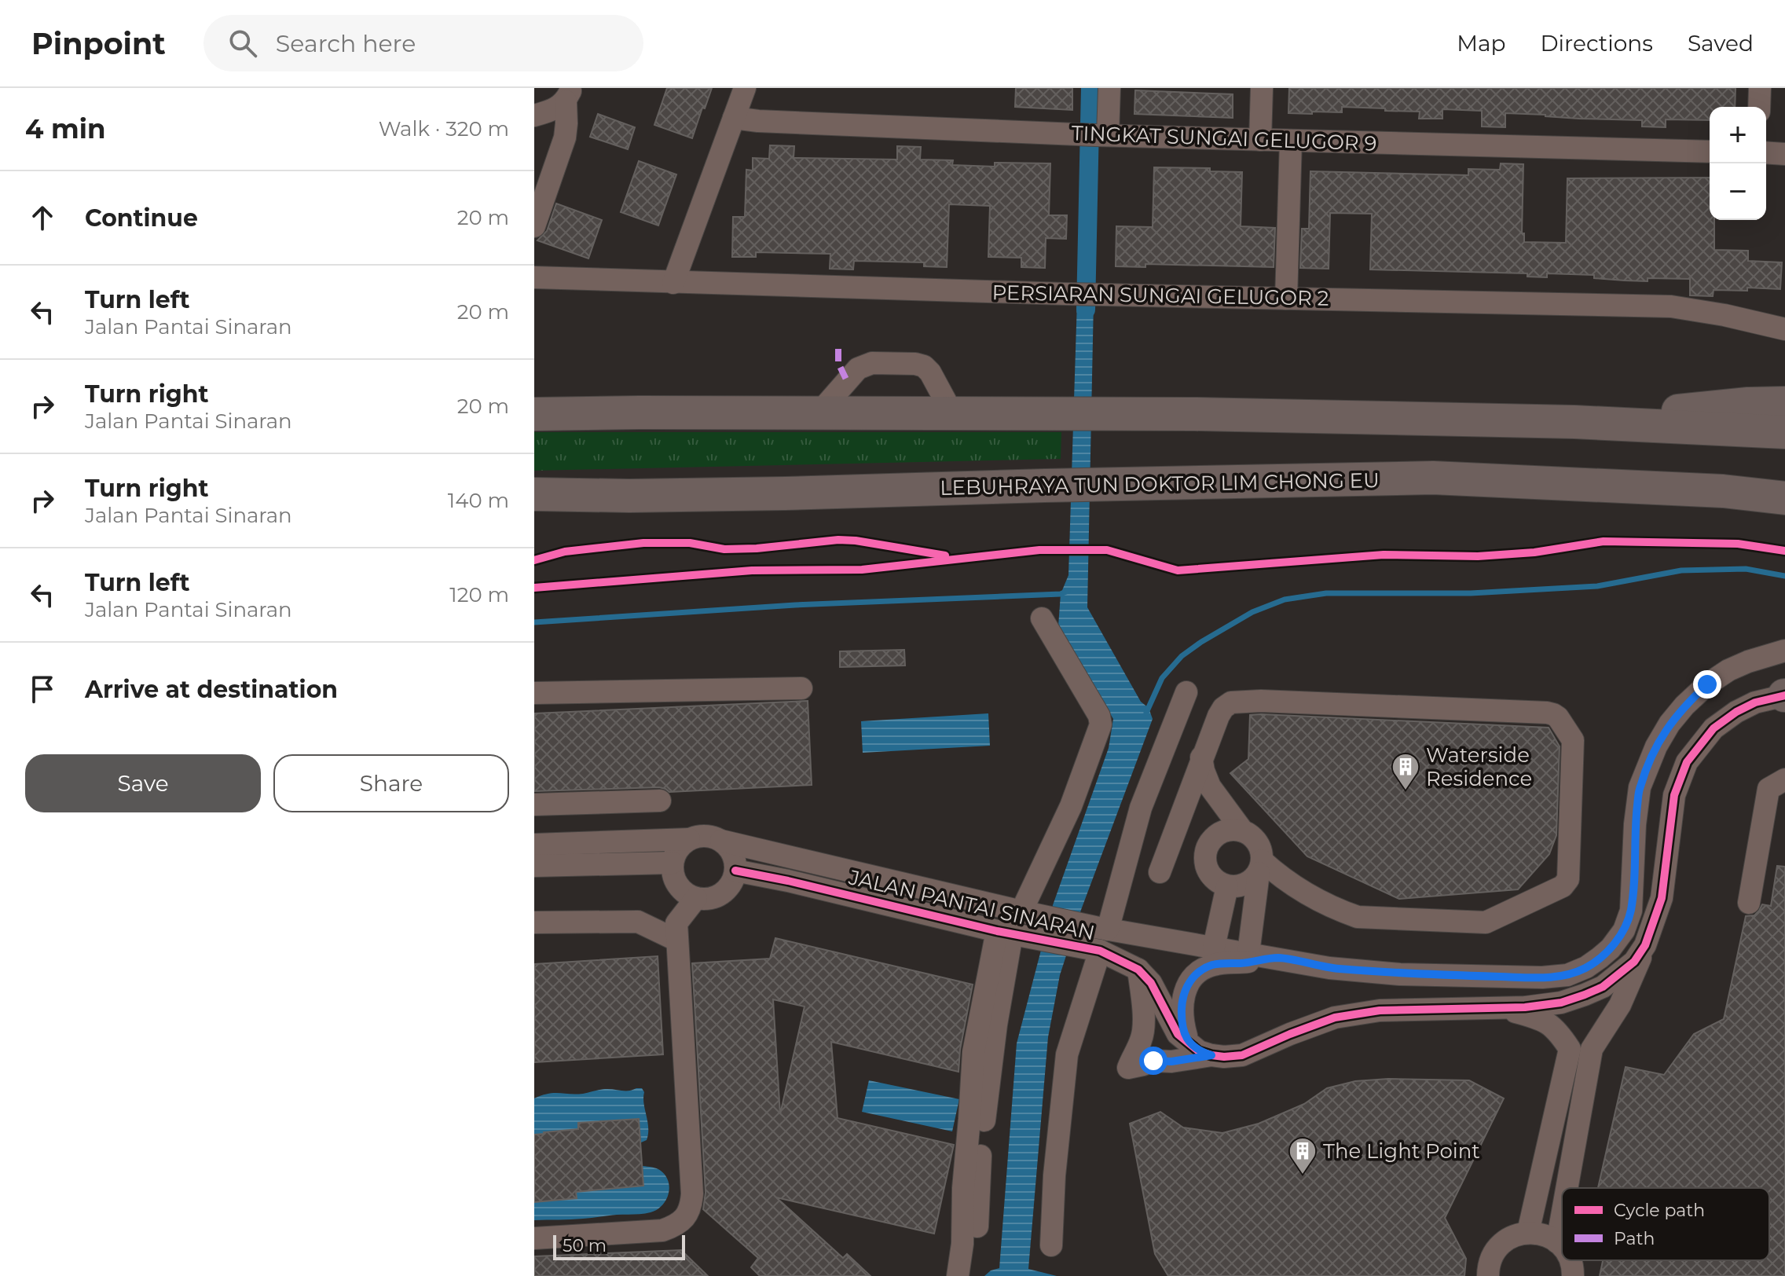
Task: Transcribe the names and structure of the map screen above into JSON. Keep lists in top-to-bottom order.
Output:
{
  "streets": {
    "highway": ["LEBUHRAYA TUN DOKTOR LIM CHONG EU"],
    "street": ["TINGKAT SUNGAI GELUGOR 9", "PERSIARAN SUNGAI GELUGOR 2", "JALAN PANTAI SINARAN"]
  },
  "places": {
    "building": ["Waterside Residence", "The Light Point"]
  },
  "legend": ["Cycle path", "Path"],
  "scale_bar": "50 m",
  "page": {
    "header": "Pinpoint",
    "search": "Search here",
    "nav": ["Map", "Directions", "Saved"],
    "heading": ["4 min", "Walk · 320 m"],
    "map_buttons": ["+", "−"],
    "list": [
      ["Continue", "20 m"],
      ["Turn left", "Jalan Pantai Sinaran", "20 m"],
      ["Turn right", "Jalan Pantai Sinaran", "20 m"],
      ["Turn right", "Jalan Pantai Sinaran", "140 m"],
      ["Turn left", "Jalan Pantai Sinaran", "120 m"],
      "Arrive at destination"
    ],
    "buttons": ["Save", "Share"],
    "scale": "50 m"
  }
}
